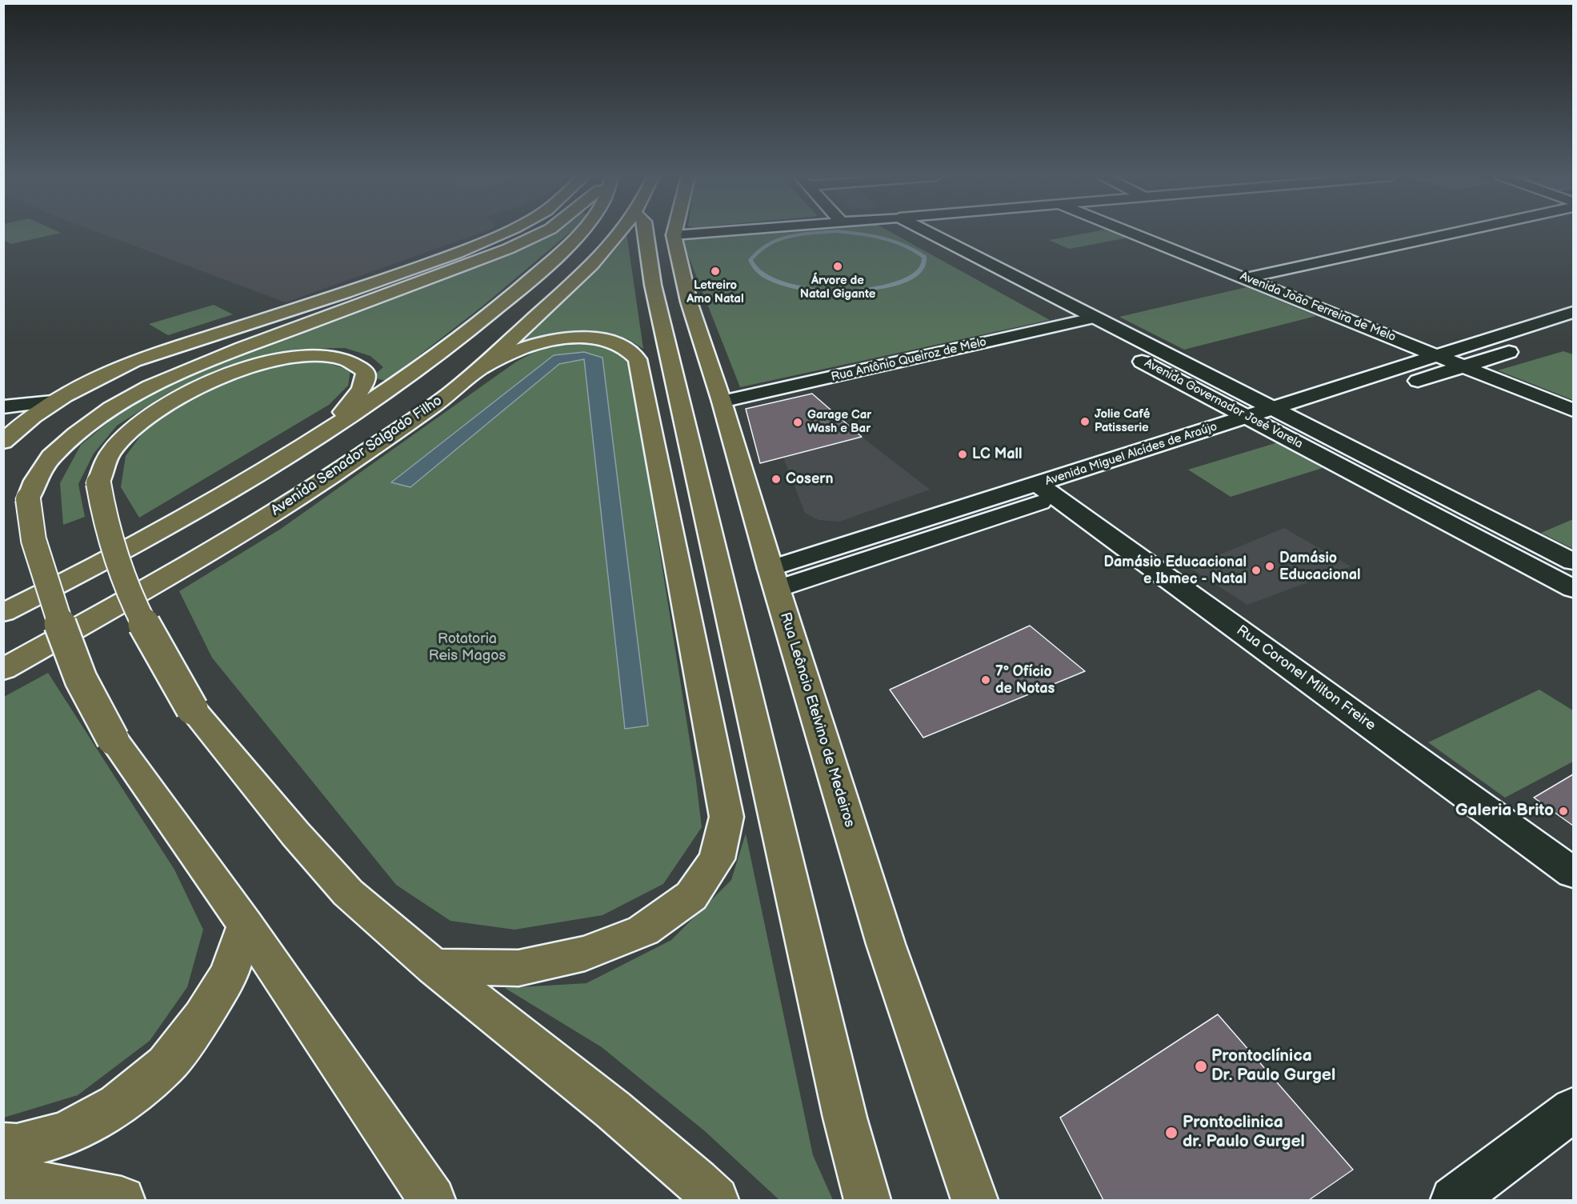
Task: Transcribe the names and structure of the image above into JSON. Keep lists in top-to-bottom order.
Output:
{
  "streets": {
    "main road": ["Avenida Senador Salgado Filho", "Rua Leôncio Etelvino de Medeiros"],
    "street": [
      "Avenida João Ferreira de Melo",
      "Rua Antônio Queiroz de Melo",
      "Avenida Governador José Varela",
      "Avenida Miguel Alcídes de Araújo",
      "Rua Coronel Milton Freire"
    ]
  },
  "crossings": [
    ["Avenida João Ferreira de Melo", "Avenida Miguel Alcídes de Araújo"],
    ["Rua Antônio Queiroz de Melo", "Avenida Governador José Varela"],
    ["Rua Antônio Queiroz de Melo", "Rua Leôncio Etelvino de Medeiros"],
    ["Avenida Governador José Varela", "Avenida Miguel Alcídes de Araújo"],
    ["Avenida Miguel Alcídes de Araújo", "Rua Coronel Milton Freire"],
    ["Avenida Miguel Alcídes de Araújo", "Rua Leôncio Etelvino de Medeiros"]
  ],
  "parks": ["Rotatoria Reis Magos"],
  "places": [
    "Árvore de Natal Gigante",
    "Letreiro Amo Natal",
    "Jolie Café Patisserie",
    "Garage Car Wash e Bar",
    "LC Mall",
    "Cosern",
    "Damásio Educacional",
    "Damásio Educacional e Ibmec - Natal",
    "7º Ofício de Notas",
    "Galeria Brito",
    "Prontoclínica Dr. Paulo Gurgel",
    "Prontoclinica dr. Paulo Gurgel"
  ]
}
